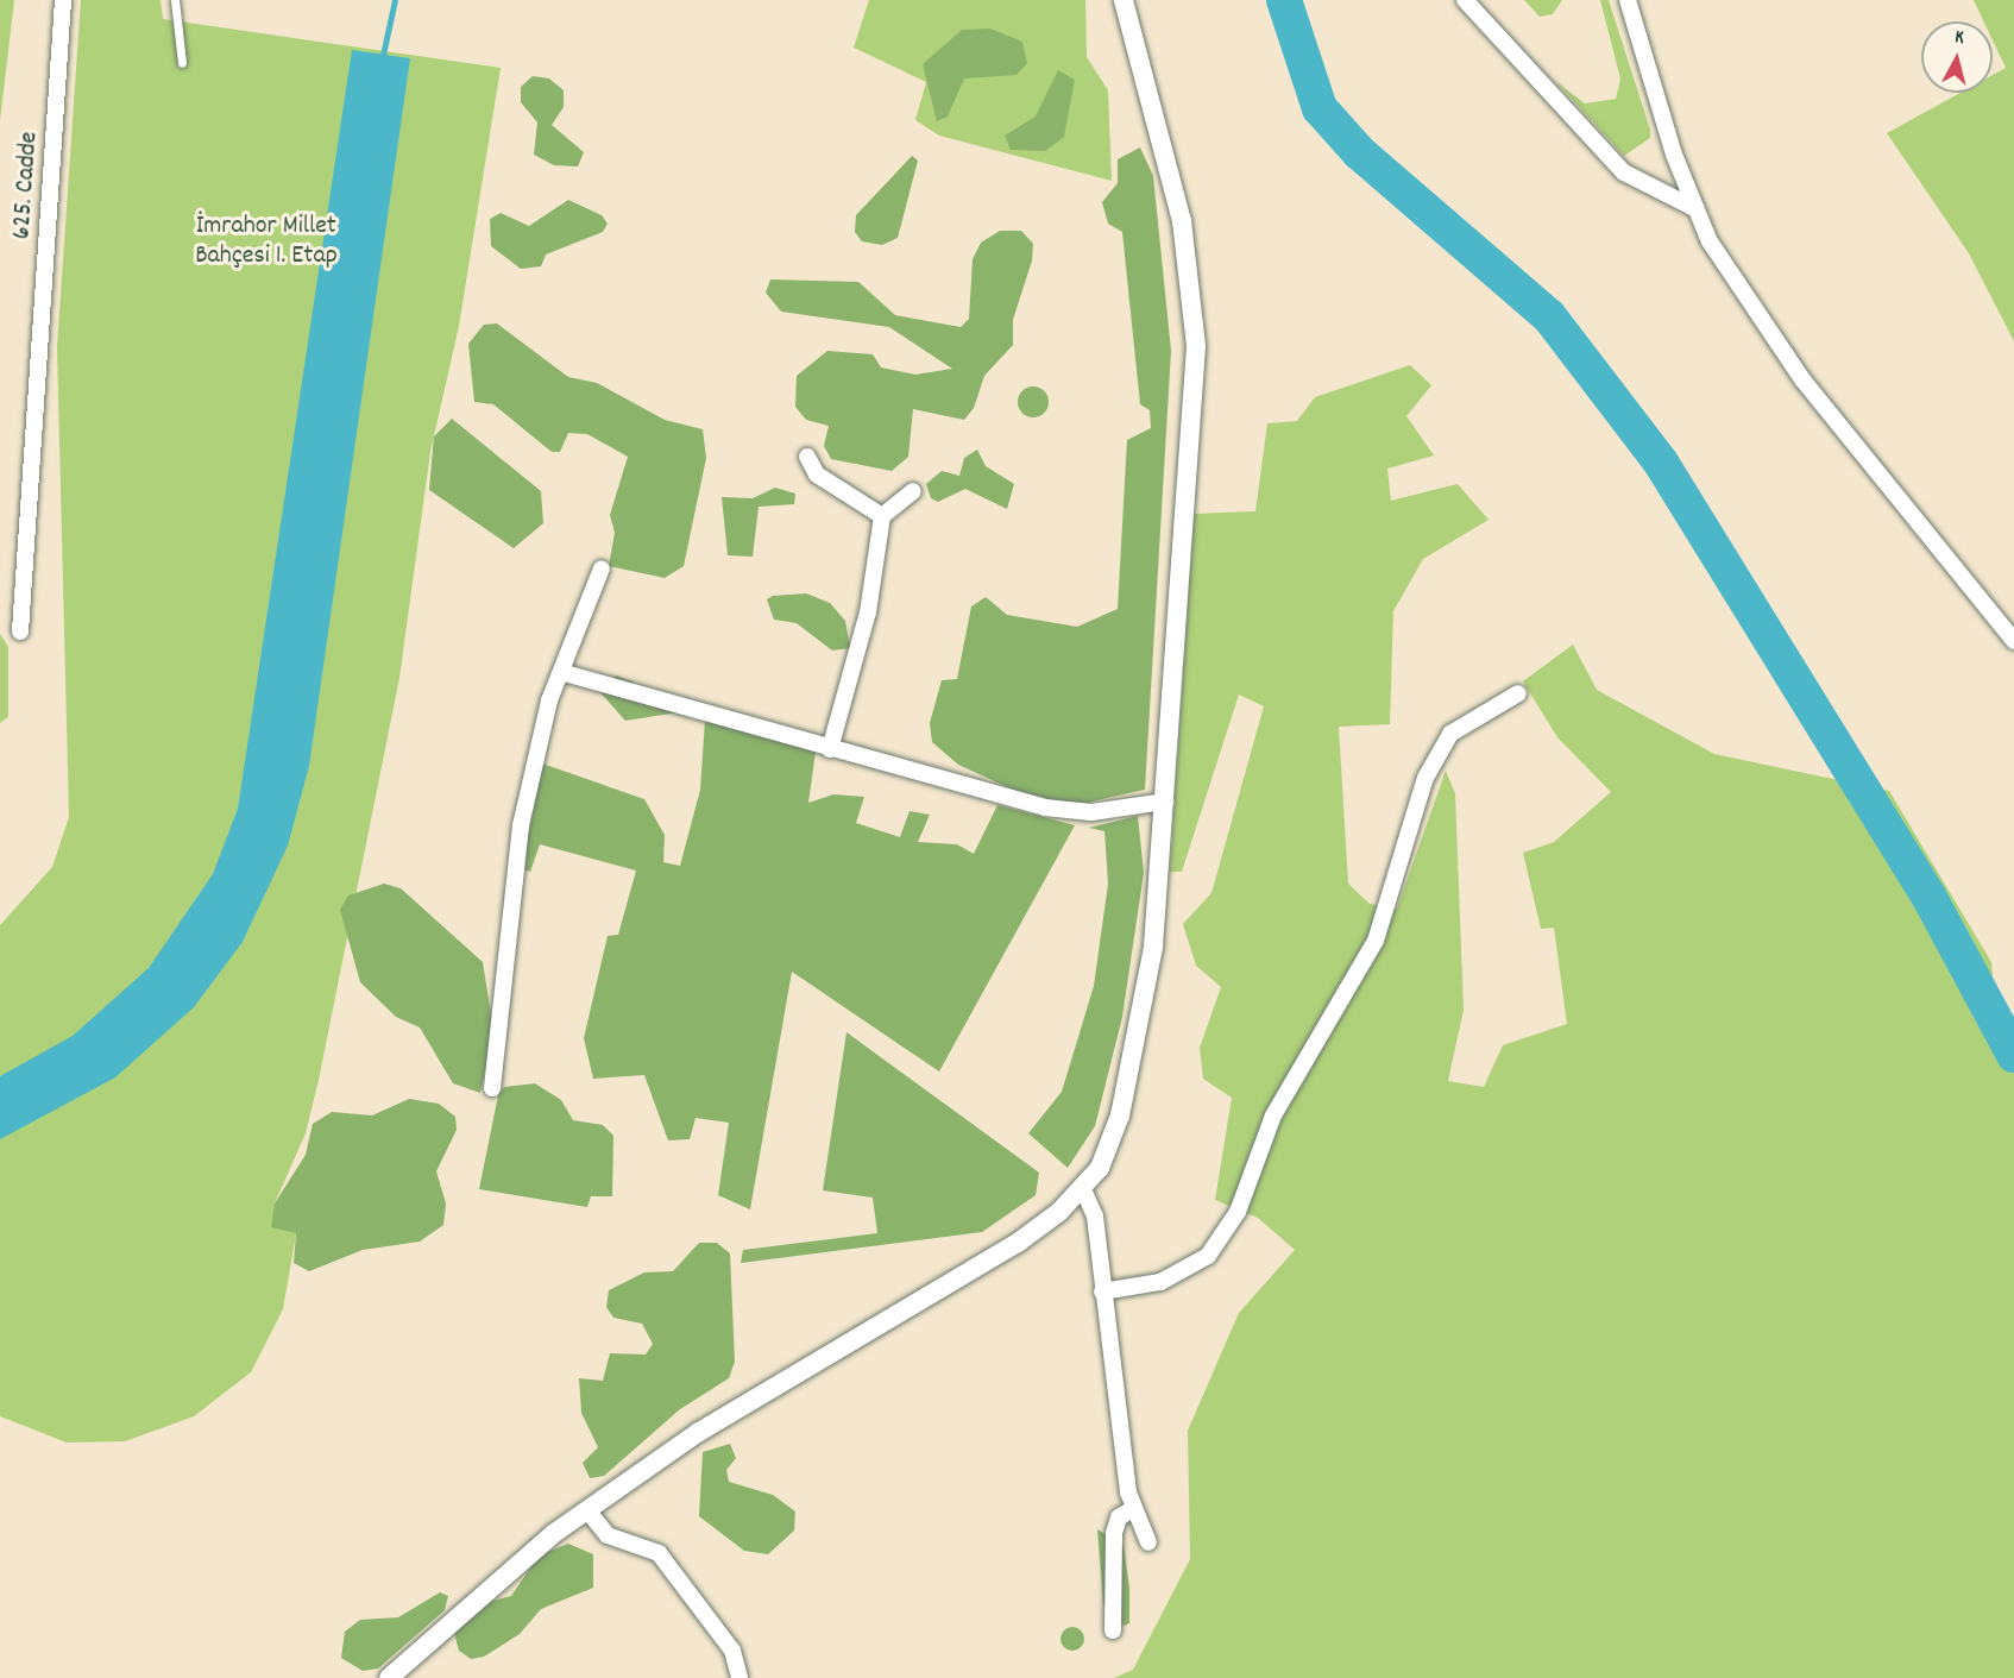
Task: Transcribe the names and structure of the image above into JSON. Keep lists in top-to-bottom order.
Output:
{
  "streets": {
    "street": ["625. Cadde"]
  },
  "parks": ["İmrahor Millet Bahçesi 1. Etap"],
  "north": "top"
}
